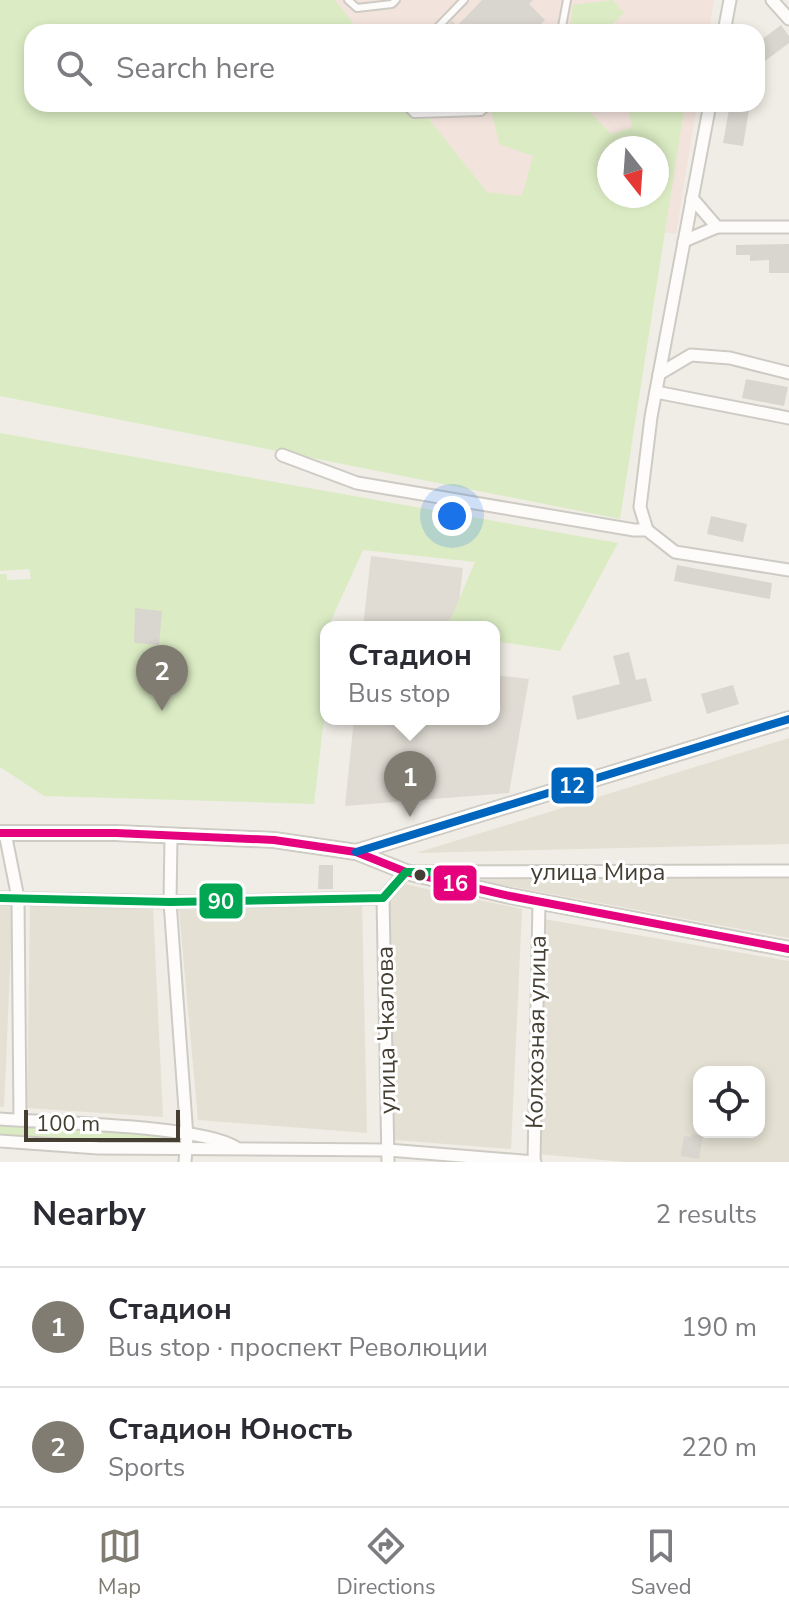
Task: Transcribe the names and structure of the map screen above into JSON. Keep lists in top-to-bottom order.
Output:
{
  "streets": {
    "street": ["улица Мира", "улица Чкалова", "Колхозная улица"]
  },
  "lines": ["transit line 12", "transit line 16", "transit line 90"],
  "scale_bar": "100 m",
  "north": "bottom",
  "page": {
    "search": "Search here",
    "popup": ["Стадион", "Bus stop"],
    "pins": ["2", "1"],
    "scale": "100 m",
    "heading": ["Nearby", "2 results"],
    "list": [
      {
        "mark": "1",
        "name": "Стадион",
        "note": "Bus stop · проспект Революции",
        "value": "190 m"
      },
      {
        "mark": "2",
        "name": "Стадион Юность",
        "note": "Sports",
        "value": "220 m"
      }
    ],
    "nav": ["Map", "Directions", "Saved"]
  }
}
